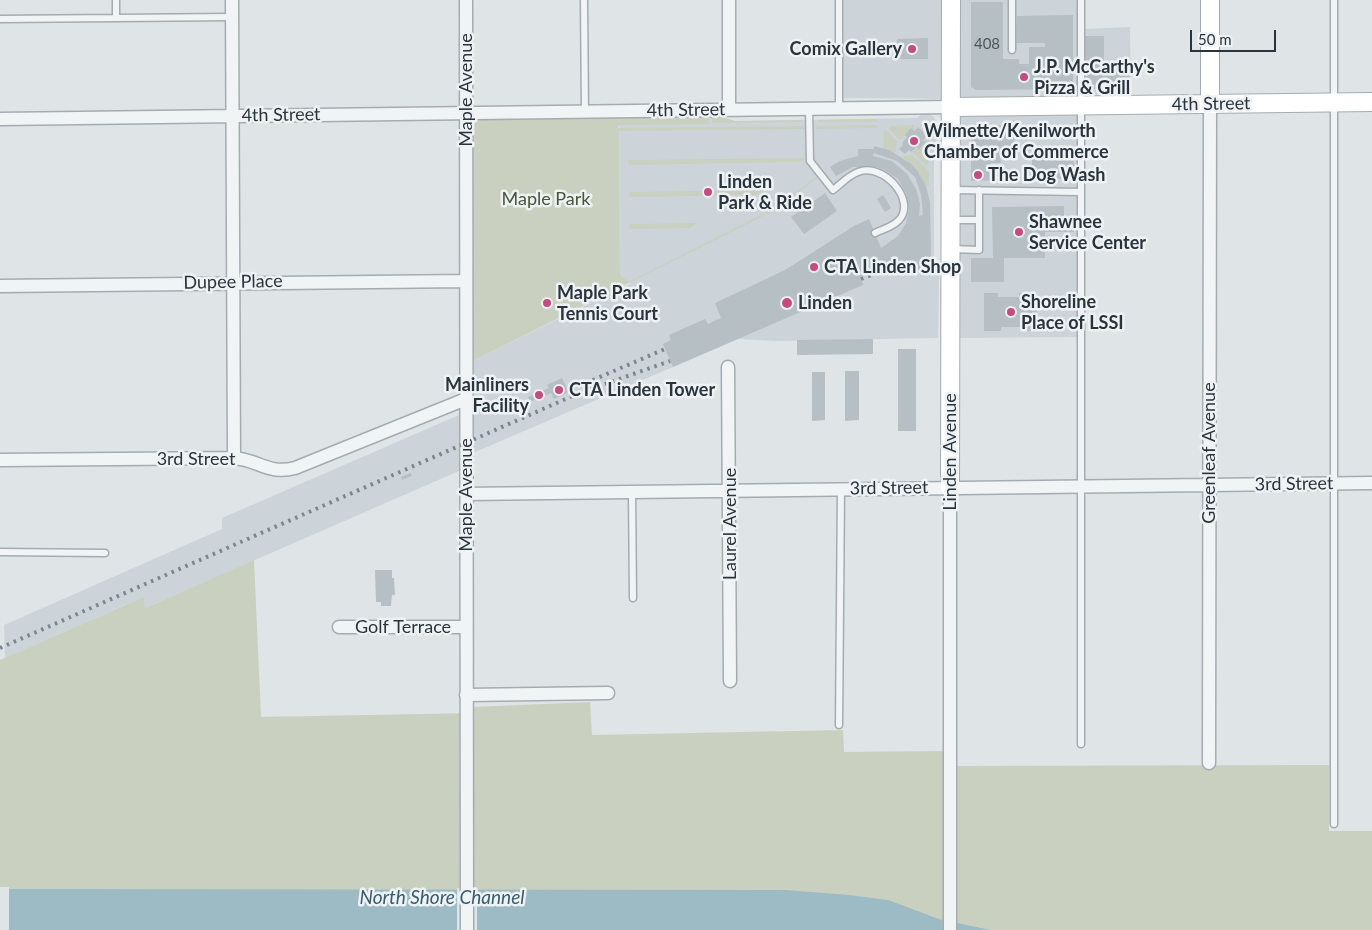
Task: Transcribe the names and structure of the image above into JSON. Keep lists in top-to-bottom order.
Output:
{
  "streets": {
    "street": [
      "Maple Avenue",
      "4th Street",
      "Dupee Place",
      "Linden Avenue",
      "Greenleaf Avenue",
      "3rd Street",
      "Laurel Avenue",
      "Golf Terrace"
    ]
  },
  "crossings": [
    ["Maple Avenue", "4th Street"],
    ["Maple Avenue", "Dupee Place"],
    ["Maple Avenue", "3rd Street"],
    ["Maple Avenue", "Golf Terrace"],
    ["4th Street", "Linden Avenue"],
    ["4th Street", "Greenleaf Avenue"],
    ["Linden Avenue", "3rd Street"],
    ["Greenleaf Avenue", "3rd Street"],
    ["3rd Street", "Laurel Avenue"]
  ],
  "water": ["North Shore Channel"],
  "parks": ["Maple Park"],
  "places": [
    "Comix Gallery",
    "J.P. McCarthy's Pizza & Grill",
    "Wilmette/Kenilworth Chamber of Commerce",
    "The Dog Wash",
    "Linden Park & Ride",
    "Shawnee Service Center",
    "CTA Linden Shop",
    "Maple Park Tennis Court",
    "Linden",
    "Shoreline Place of LSSI",
    "CTA Linden Tower",
    "Mainliners Facility"
  ],
  "house_numbers": ["408"],
  "scale_bar": "50 m"
}
